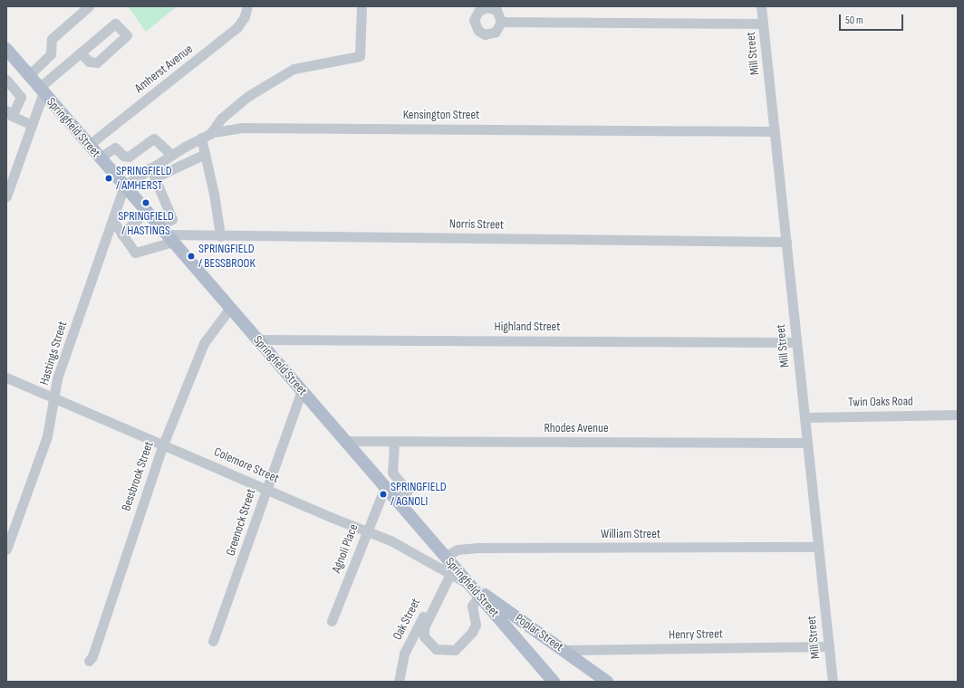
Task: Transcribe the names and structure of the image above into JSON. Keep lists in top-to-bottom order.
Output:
{
  "streets": {
    "main road": ["Springfield Street", "Poplar Street"],
    "street": [
      "Mill Street",
      "Amherst Avenue",
      "Kensington Street",
      "Norris Street",
      "Highland Street",
      "Hastings Street",
      "Twin Oaks Road",
      "Rhodes Avenue",
      "Colemore Street",
      "Bessbrook Street",
      "Greenock Street",
      "William Street",
      "Agnoli Place",
      "Oak Street",
      "Henry Street"
    ]
  },
  "crossings": [
    ["Mill Street", "Kensington Street"],
    ["Mill Street", "Norris Street"],
    ["Mill Street", "Highland Street"],
    ["Mill Street", "Twin Oaks Road"],
    ["Mill Street", "Rhodes Avenue"],
    ["Mill Street", "William Street"],
    ["Mill Street", "Henry Street"],
    ["Amherst Avenue", "Springfield Street"],
    ["Kensington Street", "Springfield Street"],
    ["Kensington Street", "Hastings Street"],
    ["Springfield Street", "Norris Street"],
    ["Springfield Street", "Highland Street"],
    ["Springfield Street", "Hastings Street"],
    ["Springfield Street", "Rhodes Avenue"],
    ["Springfield Street", "Colemore Street"],
    ["Springfield Street", "Bessbrook Street"],
    ["Springfield Street", "Greenock Street"],
    ["Springfield Street", "William Street"],
    ["Springfield Street", "Agnoli Place"],
    ["Springfield Street", "Poplar Street"],
    ["Hastings Street", "Colemore Street"],
    ["Colemore Street", "Bessbrook Street"],
    ["Colemore Street", "Greenock Street"],
    ["Colemore Street", "Agnoli Place"],
    ["Colemore Street", "Oak Street"],
    ["Colemore Street", "Poplar Street"],
    ["Poplar Street", "Henry Street"]
  ],
  "places": [
    "SPRINGFIELD / AMHERST",
    "SPRINGFIELD / HASTINGS",
    "SPRINGFIELD / BESSBROOK",
    "SPRINGFIELD / AGNOLI"
  ],
  "scale_bar": "50 m"
}
